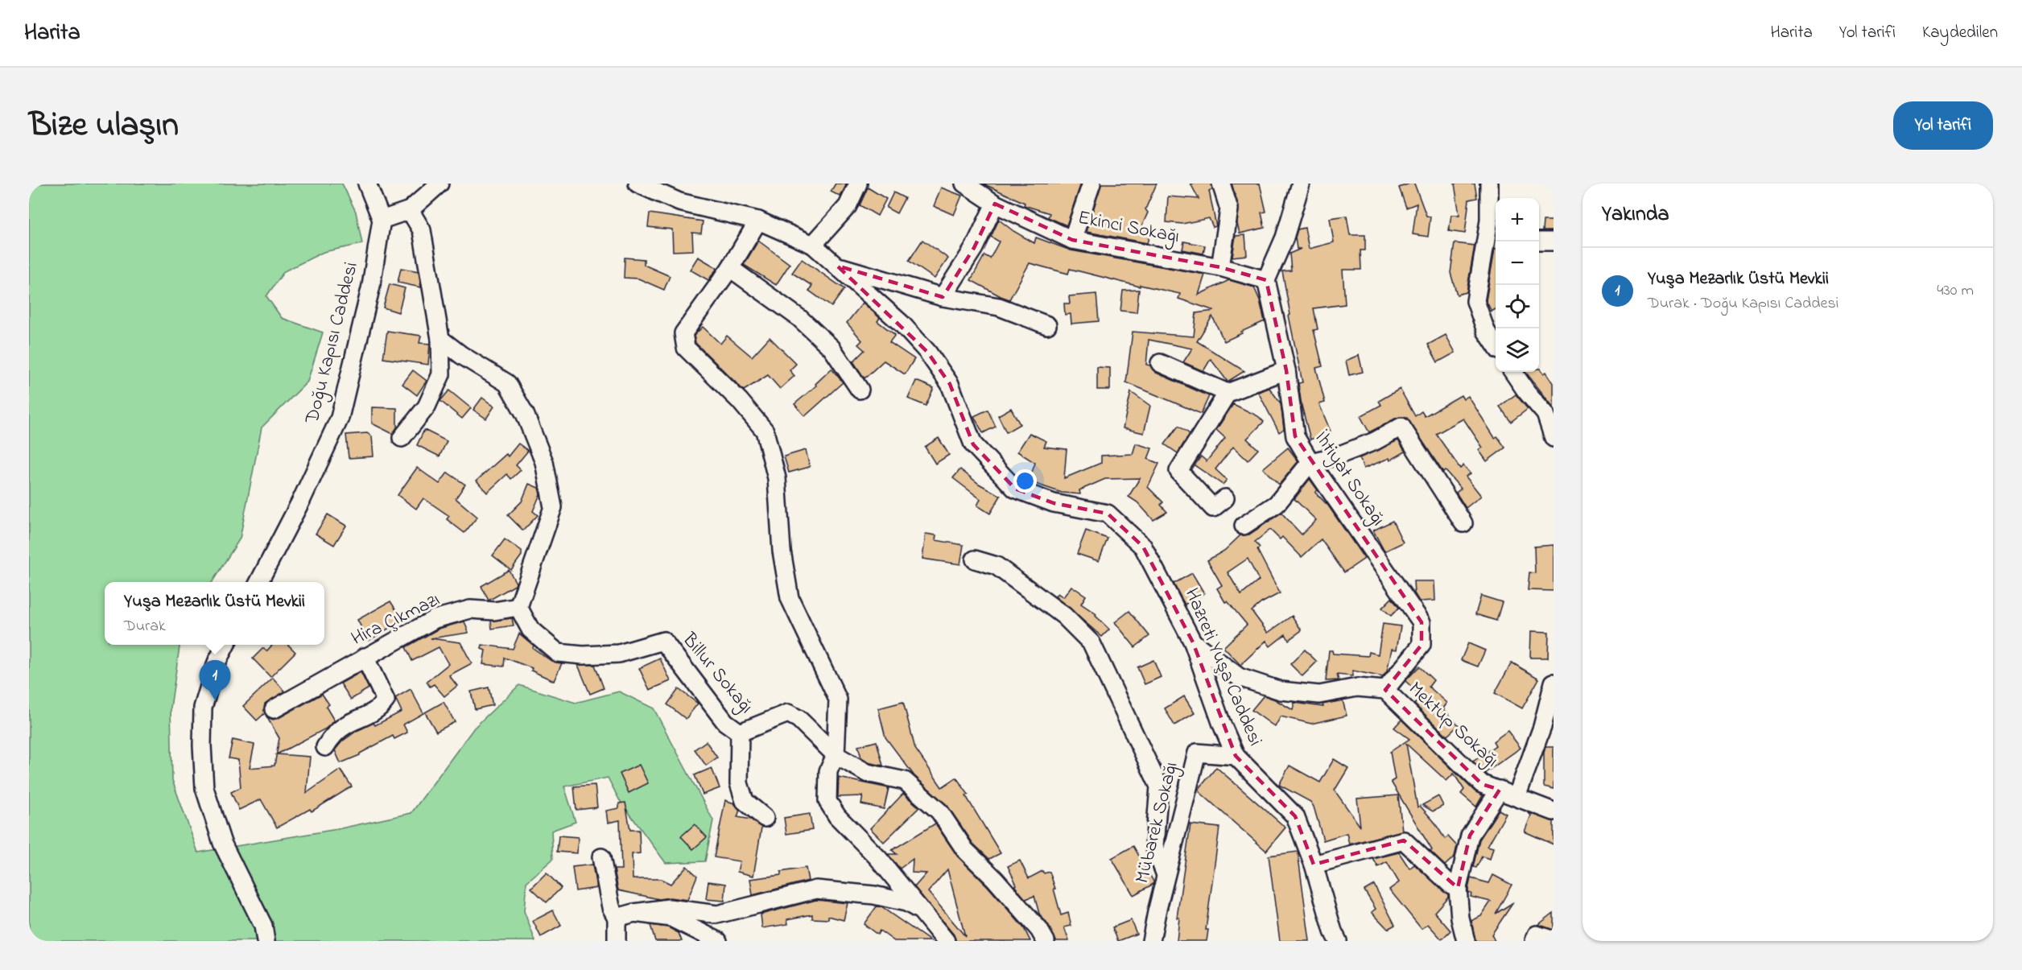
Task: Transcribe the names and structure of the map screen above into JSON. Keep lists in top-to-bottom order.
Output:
{
  "streets": {
    "street": [
      "Ekinci Sokağı",
      "Doğu Kapısı Caddesi",
      "İhtiyat Sokağı",
      "Hira Çıkmazı",
      "Hazreti Yuşa Caddesi",
      "Billur Sokağı",
      "Mektup Sokağı",
      "Mübarek Sokağı"
    ]
  },
  "crossings": [
    ["Ekinci Sokağı", "İhtiyat Sokağı"],
    ["İhtiyat Sokağı", "Mektup Sokağı"],
    ["Hira Çıkmazı", "Billur Sokağı"],
    ["Hazreti Yuşa Caddesi", "Mektup Sokağı"],
    ["Hazreti Yuşa Caddesi", "Mübarek Sokağı"]
  ],
  "page": {
    "header": "Harita",
    "nav": ["Harita", "Yol tarifi", "Kaydedilen"],
    "title": "Bize ulaşın",
    "buttons": "Yol tarifi",
    "heading": "Yakında",
    "map_buttons": ["+", "−"],
    "list": [
      {
        "mark": "1",
        "name": "Yuşa Mezarlık Üstü Mevkii",
        "note": "Durak · Doğu Kapısı Caddesi",
        "value": "430 m"
      }
    ],
    "popup": ["Yuşa Mezarlık Üstü Mevkii", "Durak"],
    "pins": "1"
  }
}
